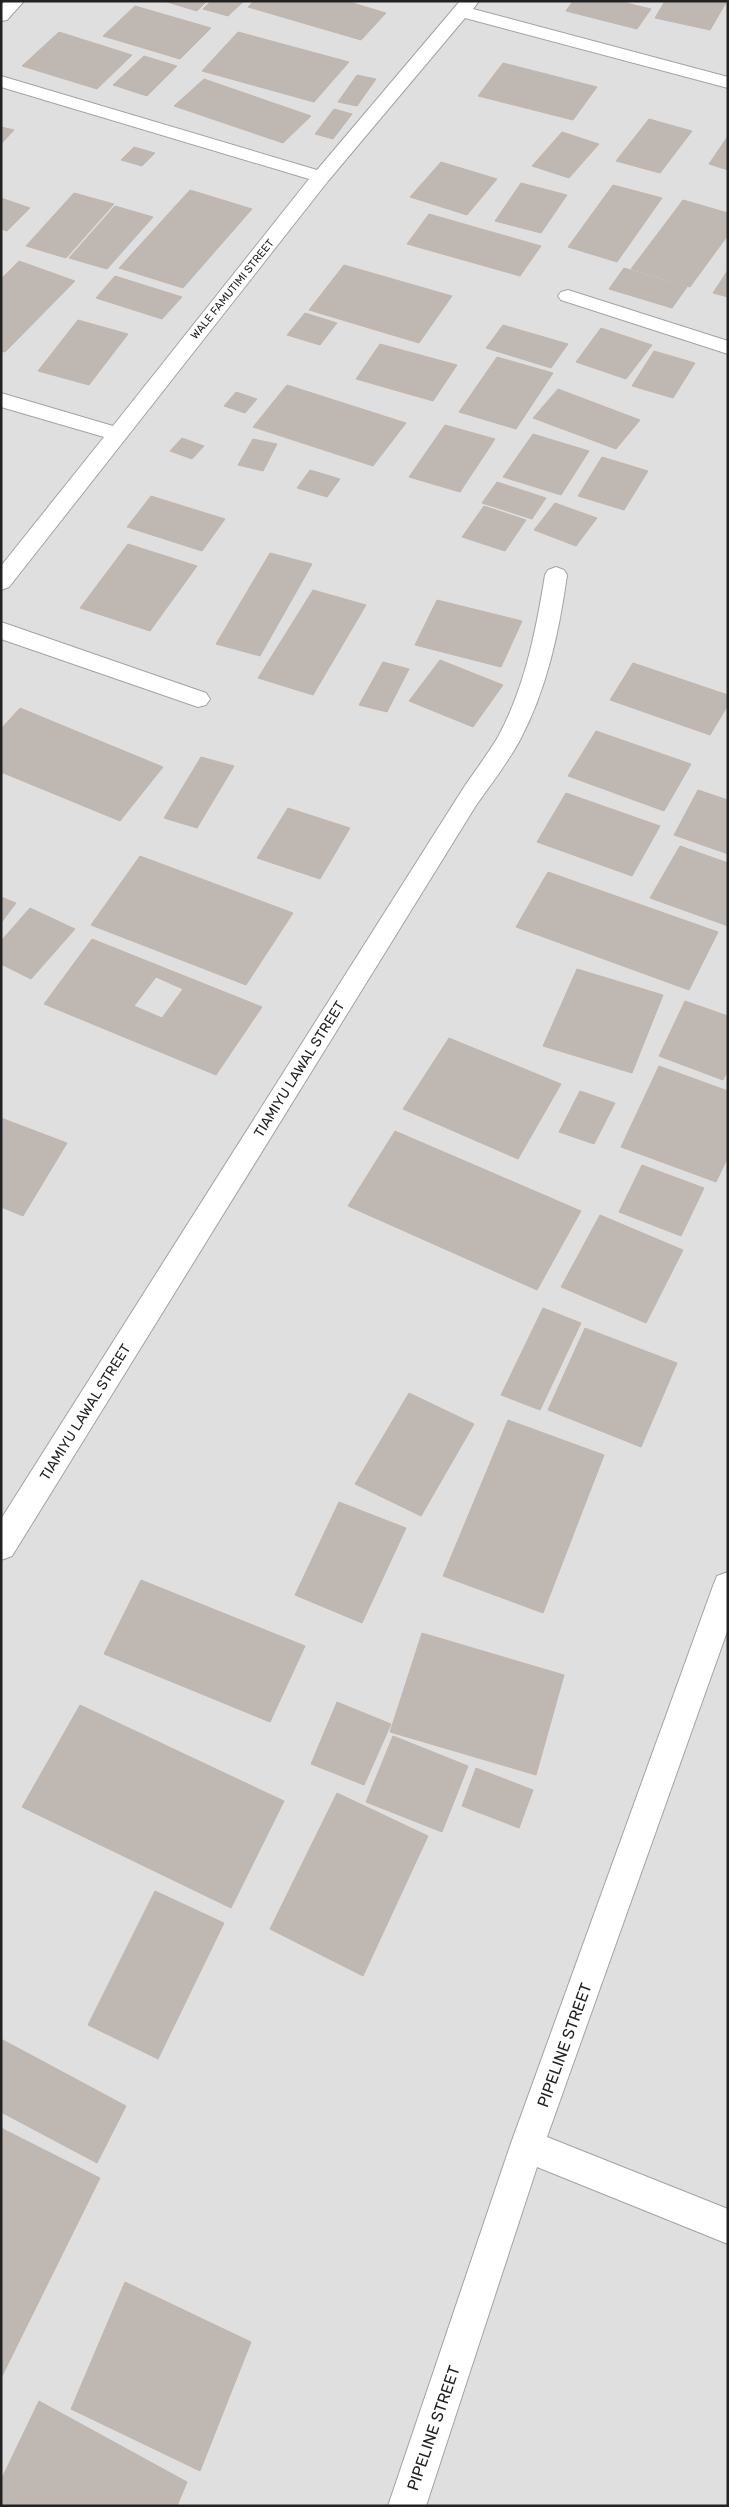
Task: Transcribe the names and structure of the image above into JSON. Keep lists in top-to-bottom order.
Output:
{
  "streets": {
    "street": ["WALE FAMUTIMI STREET", "TIAMIYU LAWAL STREET", "PIPELINE STREET"]
  }
}
